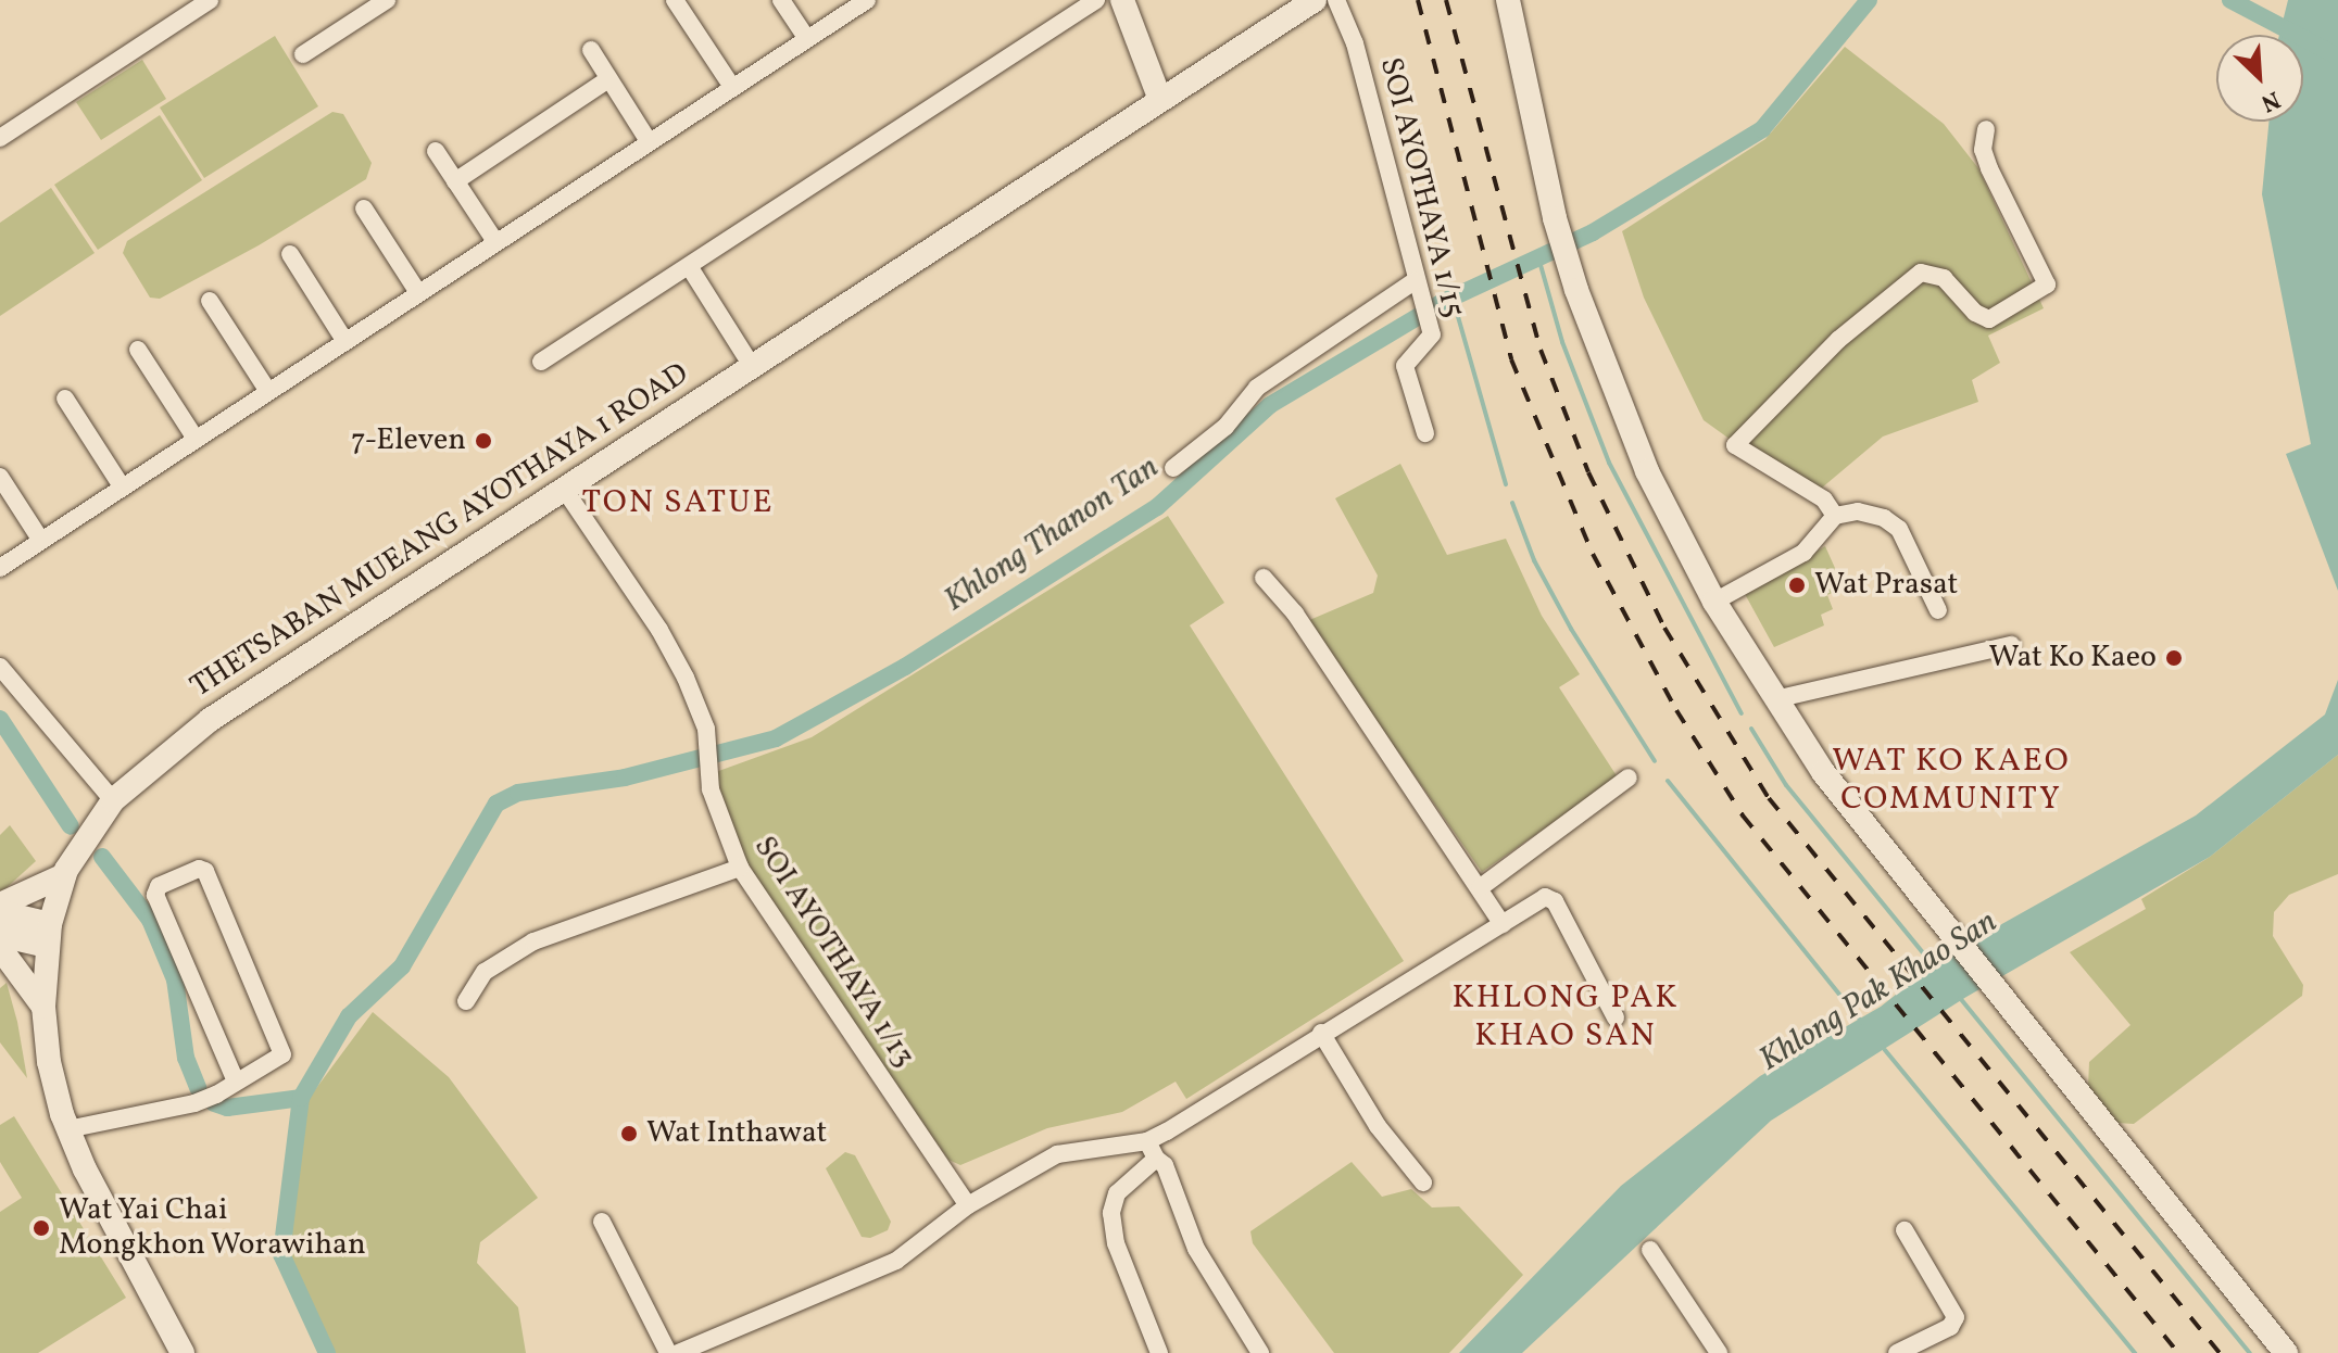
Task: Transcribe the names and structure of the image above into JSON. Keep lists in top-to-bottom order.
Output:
{
  "streets": {
    "main road": ["THETSABAN MUEANG AYOTHAYA 1 ROAD"],
    "street": ["SOI AYOTHAYA 1/15", "SOI AYOTHAYA 1/13"]
  },
  "crossings": [
    ["THETSABAN MUEANG AYOTHAYA 1 ROAD", "SOI AYOTHAYA 1/13"]
  ],
  "districts": ["TON SATUE", "WAT KO KAEO COMMUNITY", "KHLONG PAK KHAO SAN"],
  "water": ["Khlong Thanon Tan", "Khlong Pak Khao San"],
  "places": [
    "7-Eleven",
    "Wat Prasat",
    "Wat Ko Kaeo",
    "Wat Inthawat",
    "Wat Yai Chai Mongkhon Worawihan"
  ],
  "north": "bottom right"
}
